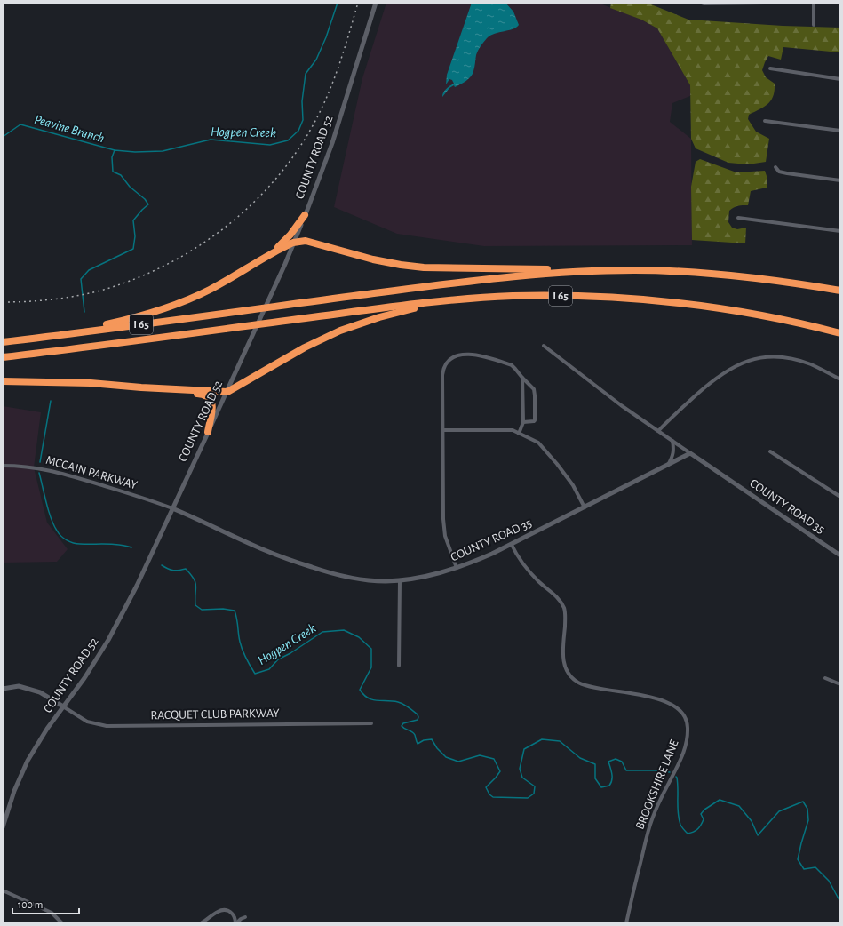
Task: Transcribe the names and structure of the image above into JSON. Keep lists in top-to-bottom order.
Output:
{
  "streets": {
    "highway": ["I 65"],
    "street": [
      "COUNTY ROAD 52",
      "MCCAIN PARKWAY",
      "COUNTY ROAD 35",
      "RACQUET CLUB PARKWAY",
      "BROOKSHIRE LANE"
    ]
  },
  "crossings": [
    ["COUNTY ROAD 52", "MCCAIN PARKWAY"],
    ["COUNTY ROAD 52", "COUNTY ROAD 35"],
    ["COUNTY ROAD 52", "RACQUET CLUB PARKWAY"],
    ["MCCAIN PARKWAY", "COUNTY ROAD 35"],
    ["COUNTY ROAD 35", "BROOKSHIRE LANE"]
  ],
  "water": ["Peavine Branch", "Hogpen Creek"],
  "scale_bar": "100 m"
}
